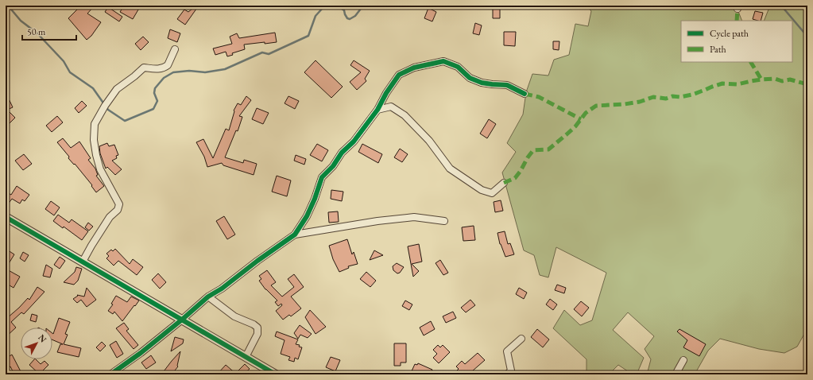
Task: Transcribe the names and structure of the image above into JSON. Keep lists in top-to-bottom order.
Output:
{
  "legend": ["Cycle path", "Path"],
  "scale_bar": "50 m",
  "north": "top right"
}
